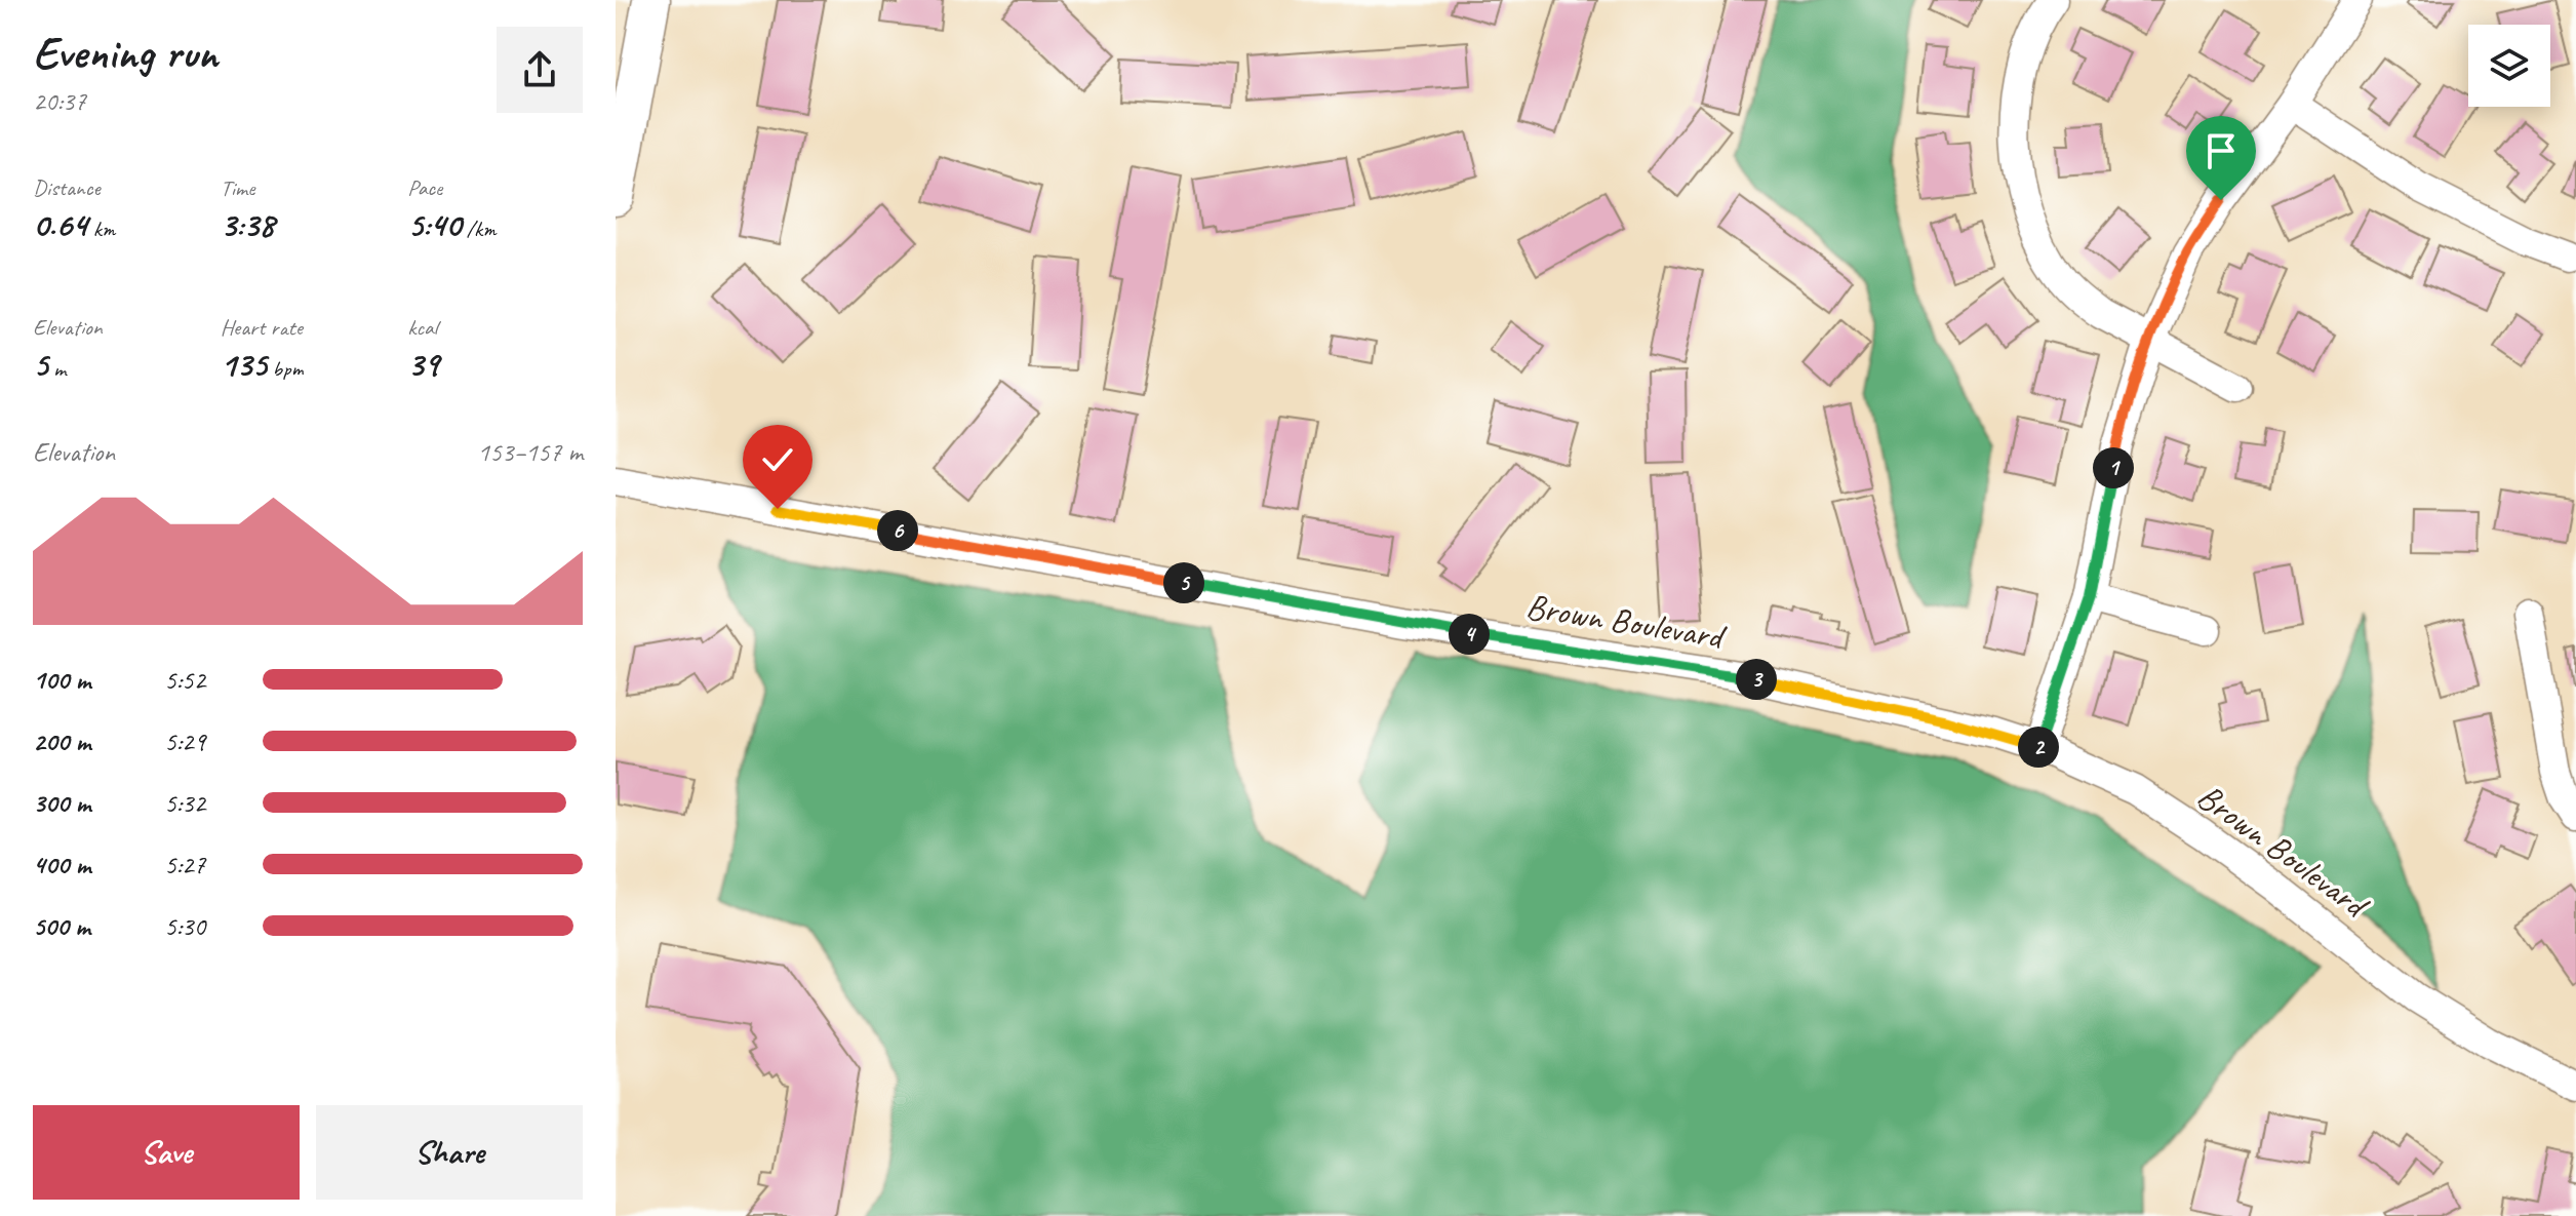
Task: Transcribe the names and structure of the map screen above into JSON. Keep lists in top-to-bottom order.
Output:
{
  "streets": {
    "street": ["Brown Boulevard"]
  },
  "page": {
    "heading": ["Evening run", "20:37"],
    "stats": [
      ["Distance", "0.64 km"],
      ["Time", "3:38"],
      ["Pace", "5:40 /km"],
      ["Elevation", "5 m"],
      ["Heart rate", "135 bpm"],
      ["kcal", "39"]
    ],
    "chart": ["Elevation", "153–157 m"],
    "pins": [
      "1",
      "6",
      "5",
      "4",
      "3",
      "2"
    ],
    "list": [
      {
        "name": "100 m",
        "note": "5:52"
      },
      {
        "name": "200 m",
        "note": "5:29"
      },
      {
        "name": "300 m",
        "note": "5:32"
      },
      {
        "name": "400 m",
        "note": "5:27"
      },
      {
        "name": "500 m",
        "note": "5:30"
      }
    ],
    "buttons": ["Save", "Share"]
  }
}
